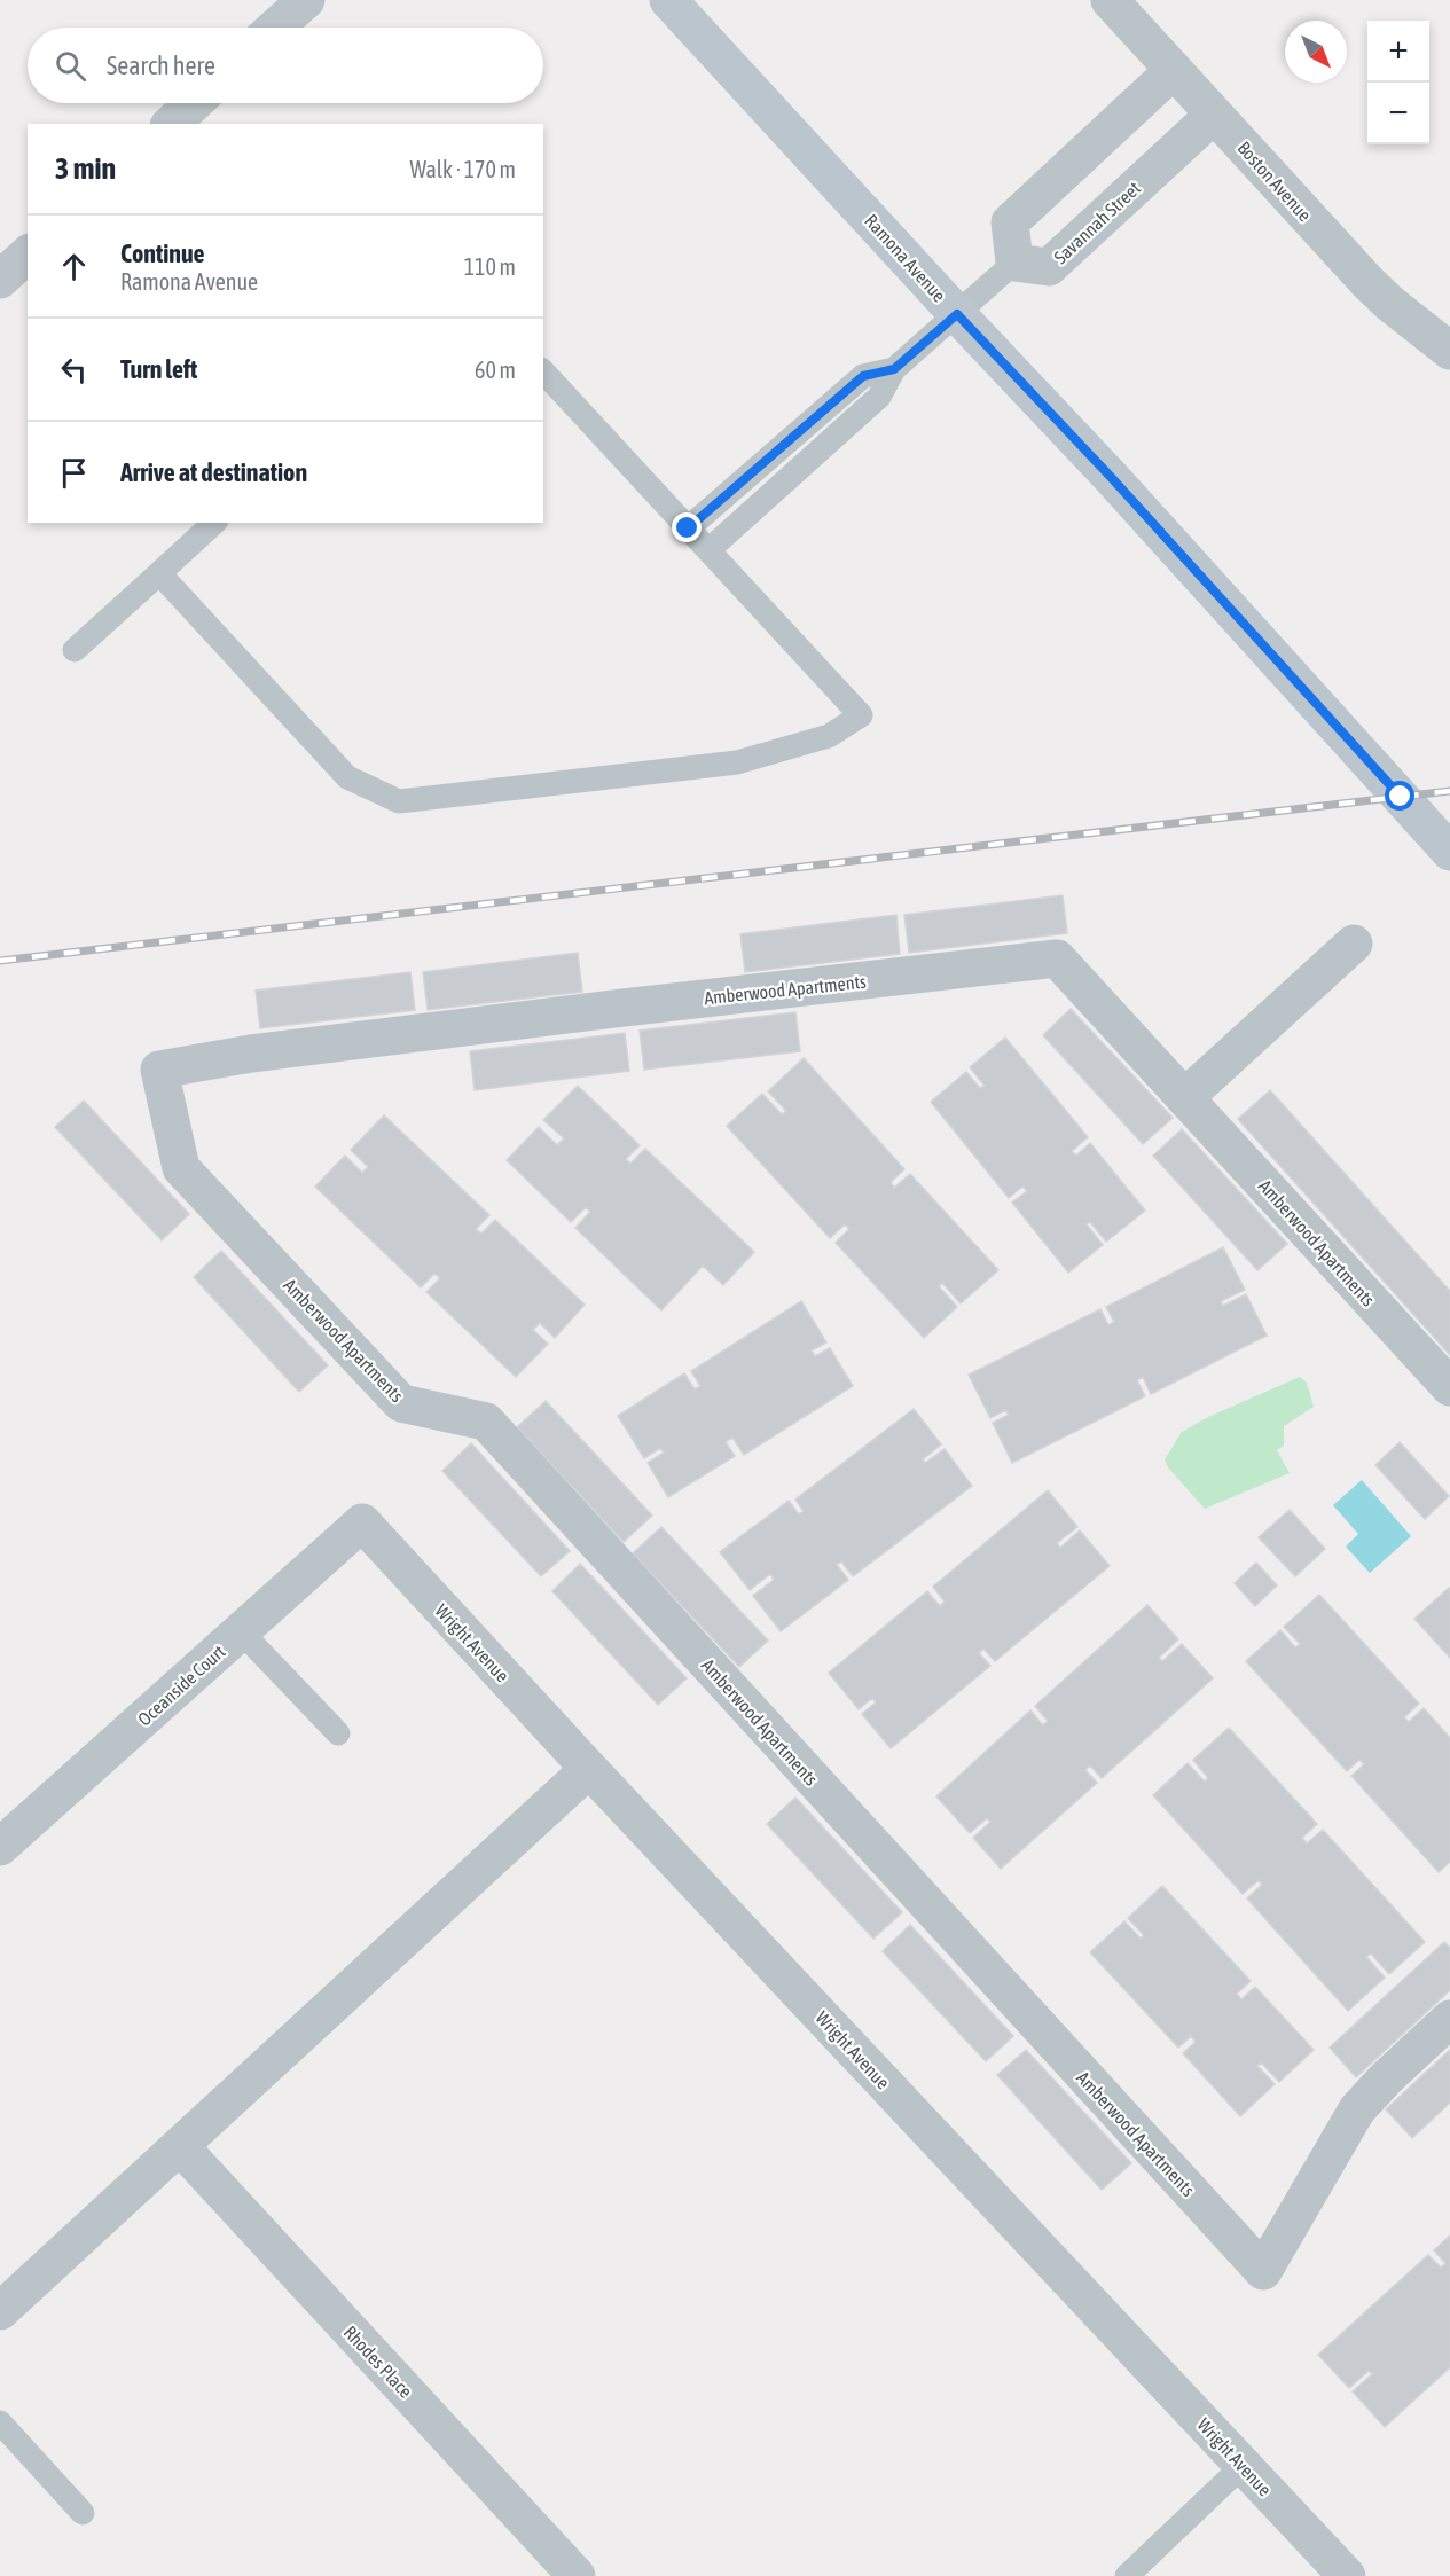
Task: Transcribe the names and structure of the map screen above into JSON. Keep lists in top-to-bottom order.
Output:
{
  "streets": {
    "main road": ["Ramona Avenue"],
    "street": [
      "Boston Avenue",
      "Savannah Street",
      "Amberwood Apartments",
      "Wright Avenue",
      "Oceanside Court",
      "Rhodes Place"
    ]
  },
  "crossings": [
    ["Boston Avenue", "Savannah Street"],
    ["Wright Avenue", "Oceanside Court"]
  ],
  "north": "bottom right",
  "page": {
    "map_buttons": ["+", "−"],
    "search": "Search here",
    "heading": ["3 min", "Walk · 170 m"],
    "list": [
      ["Continue", "Ramona Avenue", "110 m"],
      ["Turn left", "60 m"],
      "Arrive at destination"
    ]
  }
}
